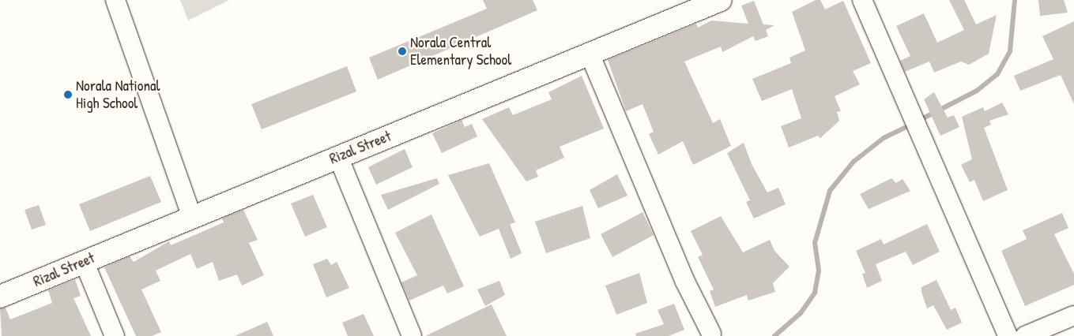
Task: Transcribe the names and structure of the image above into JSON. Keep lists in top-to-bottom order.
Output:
{
  "streets": {
    "main road": ["Rizal Street"]
  },
  "places": ["Norala Central Elementary School", "Norala National High School"]
}
